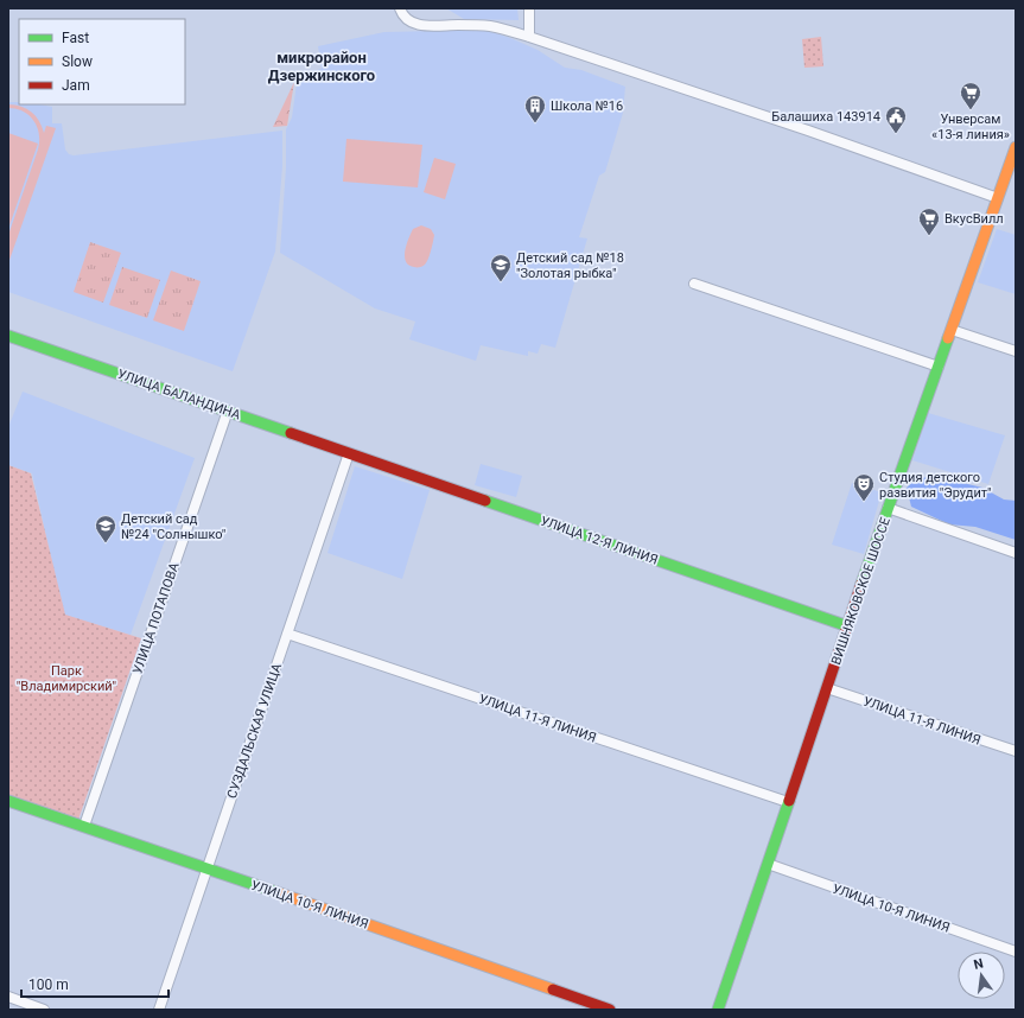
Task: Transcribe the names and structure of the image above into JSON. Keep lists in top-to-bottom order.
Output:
{
  "streets": {
    "street": [
      "УЛИЦА БАЛАНДИНА",
      "УЛИЦА 12-Я ЛИНИЯ",
      "ВИШНЯКОВСКОЕ ШОССЕ",
      "УЛИЦА ПОТАПОВА",
      "УЛИЦА 11-Я ЛИНИЯ",
      "СУЗДАЛЬСКАЯ УЛИЦА",
      "УЛИЦА 10-Я ЛИНИЯ"
    ]
  },
  "crossings": [
    ["УЛИЦА БАЛАНДИНА", "УЛИЦА 12-Я ЛИНИЯ"],
    ["УЛИЦА БАЛАНДИНА", "УЛИЦА ПОТАПОВА"],
    ["УЛИЦА БАЛАНДИНА", "СУЗДАЛЬСКАЯ УЛИЦА"],
    ["УЛИЦА 12-Я ЛИНИЯ", "ВИШНЯКОВСКОЕ ШОССЕ"],
    ["УЛИЦА 12-Я ЛИНИЯ", "СУЗДАЛЬСКАЯ УЛИЦА"],
    ["ВИШНЯКОВСКОЕ ШОССЕ", "УЛИЦА 11-Я ЛИНИЯ"],
    ["ВИШНЯКОВСКОЕ ШОССЕ", "УЛИЦА 10-Я ЛИНИЯ"],
    ["УЛИЦА ПОТАПОВА", "УЛИЦА 10-Я ЛИНИЯ"],
    ["УЛИЦА 11-Я ЛИНИЯ", "СУЗДАЛЬСКАЯ УЛИЦА"],
    ["СУЗДАЛЬСКАЯ УЛИЦА", "УЛИЦА 10-Я ЛИНИЯ"]
  ],
  "districts": ["микрорайон Дзержинского"],
  "parks": ["Парк \"Владимирский\""],
  "places": {
    "supermarket": ["Унверсам «13-я линия»", "ВкусВилл"],
    "building": ["Школа №16"],
    "public building": ["Балашиха 143914"],
    "school or university": ["Детский сад №18 \"Золотая рыбка\"", "Детский сад №24 \"Солнышко\""],
    "theatre": ["Студия детского развития \"Эрудит\""]
  },
  "legend": ["Fast", "Slow", "Jam"],
  "scale_bar": "100 m",
  "north": "top"
}
